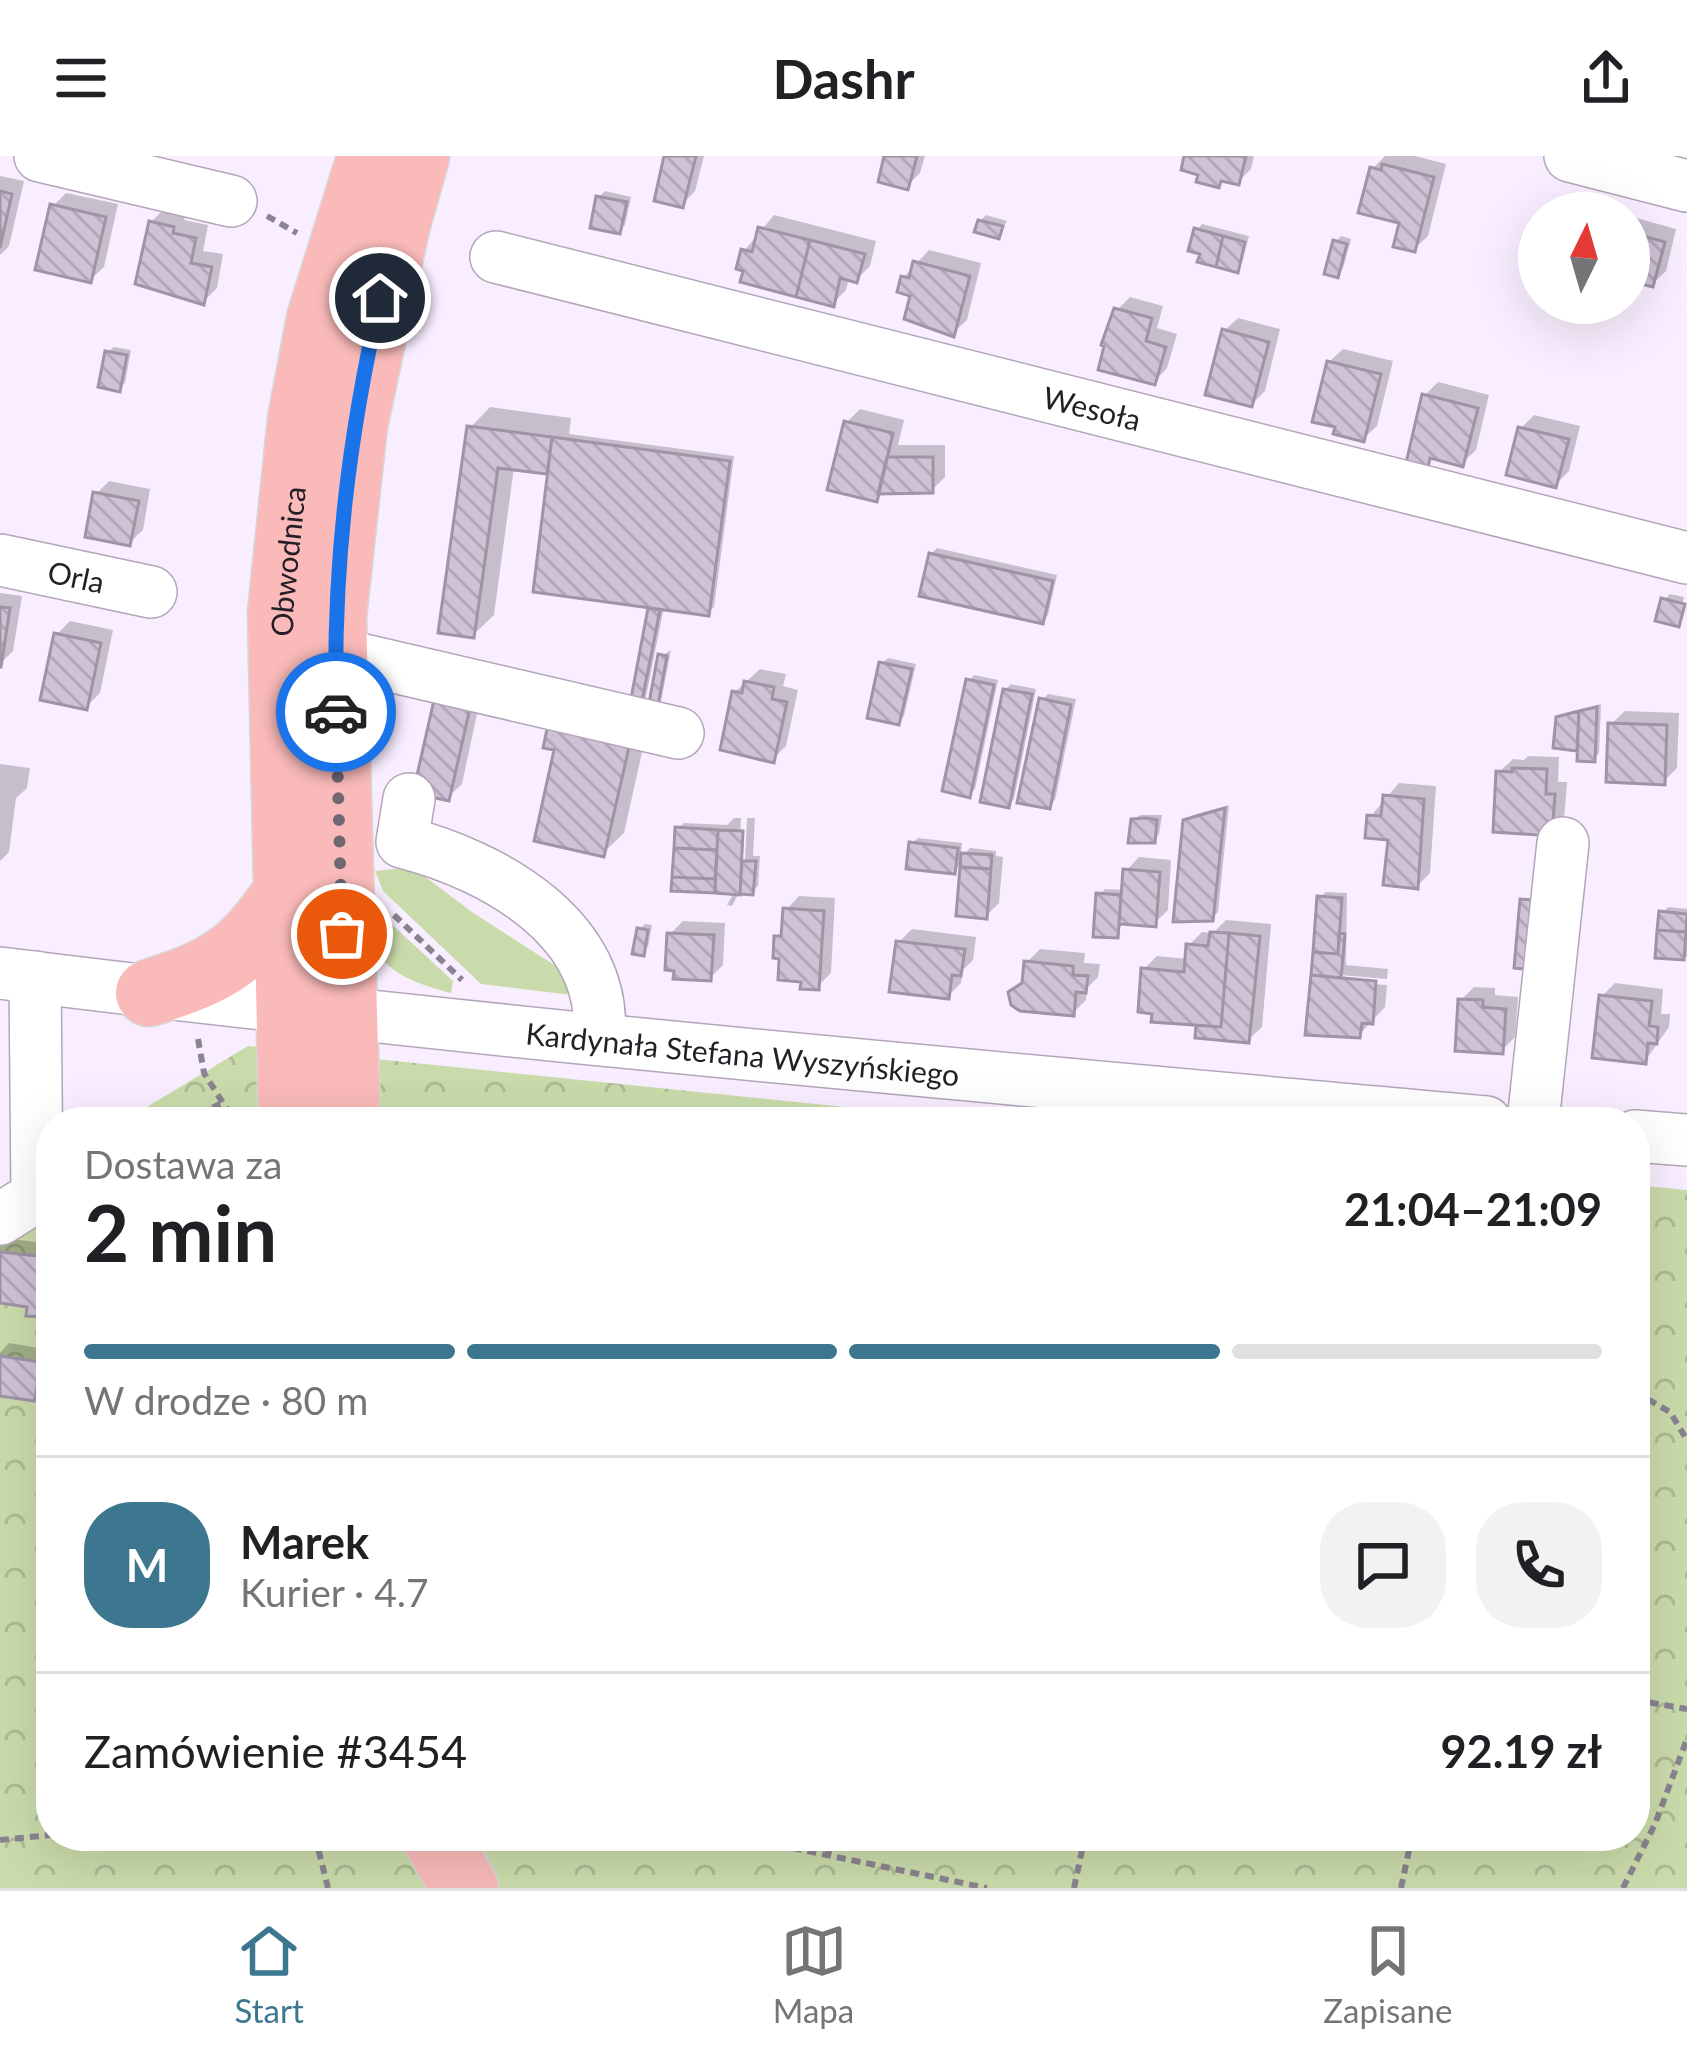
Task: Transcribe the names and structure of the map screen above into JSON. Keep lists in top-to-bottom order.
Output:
{
  "streets": {
    "highway": ["Obwodnica"],
    "street": ["Wesoła", "Orla", "Kardynała Stefana Wyszyńskiego"]
  },
  "crossings": [
    ["Obwodnica", "Kardynała Stefana Wyszyńskiego"]
  ],
  "north": "top",
  "page": {
    "header": "Dashr",
    "heading": ["2 min", "Dostawa za", "21:04–21:09"],
    "panel": [
      "Marek",
      "Kurier · 4.7",
      "Zamówienie #3454",
      "92.19 zł"
    ],
    "bar": "W drodze · 80 m",
    "round": "M",
    "tabs": ["Start", "Mapa", "Zapisane"]
  }
}
